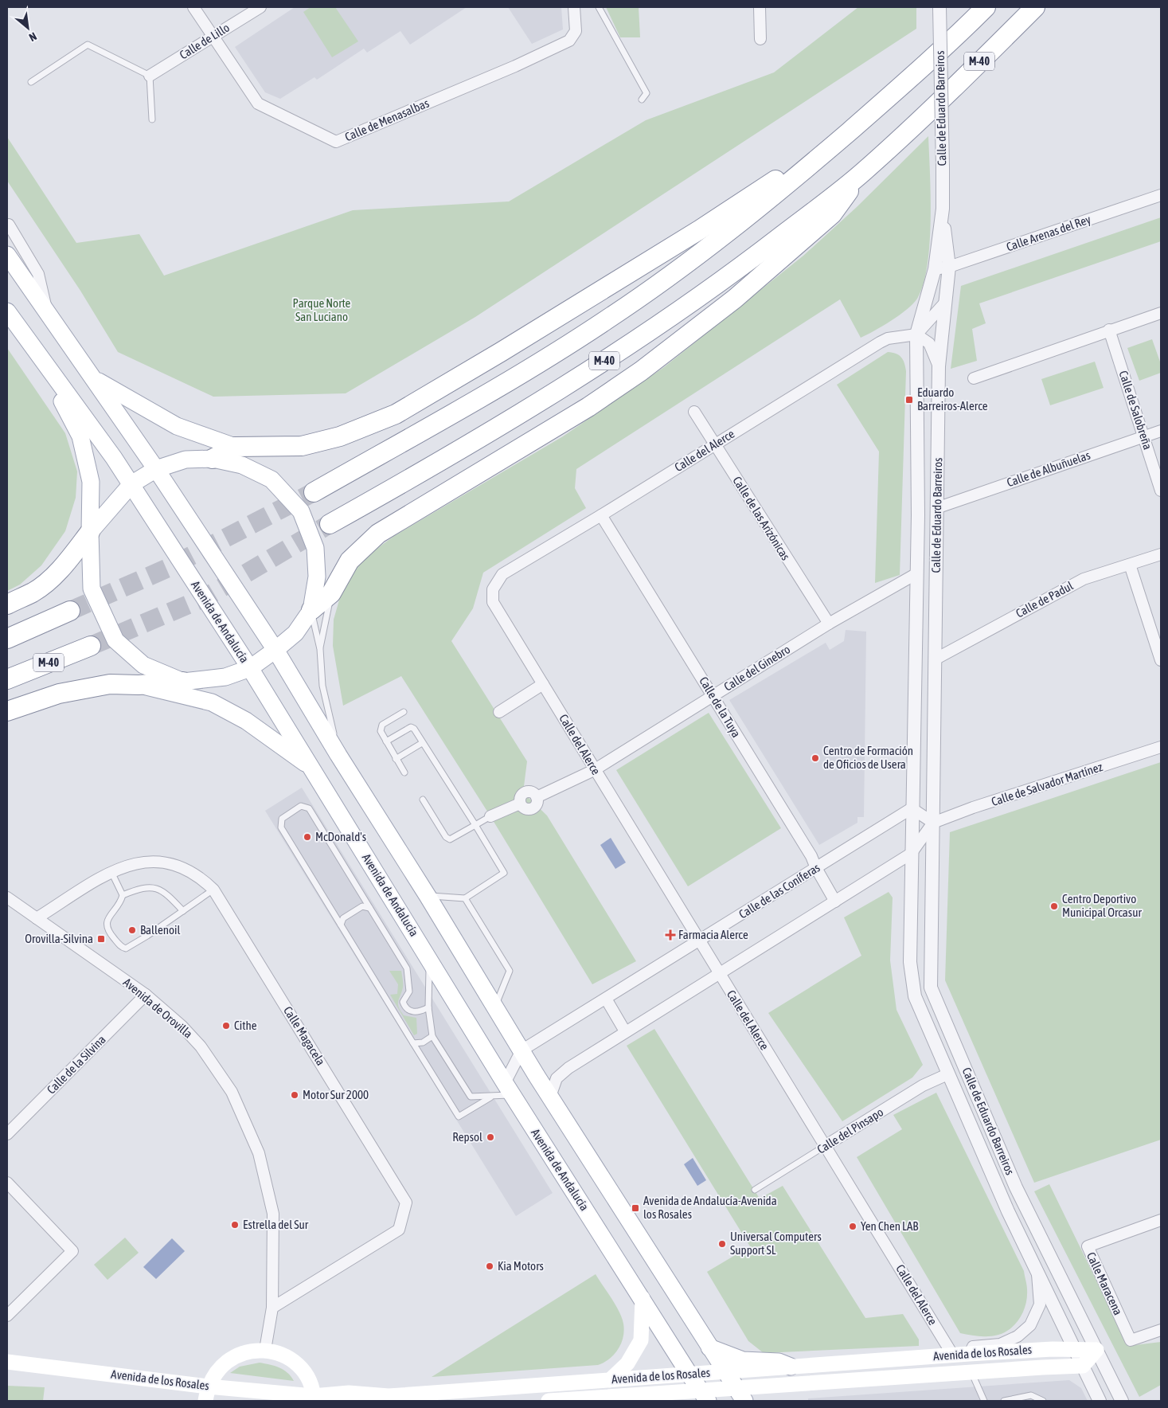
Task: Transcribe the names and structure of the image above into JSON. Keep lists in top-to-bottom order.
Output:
{
  "streets": {
    "highway": ["M-40"],
    "main road": ["Avenida de Andalucía", "Avenida de los Rosales"],
    "street": [
      "Calle de Lillo",
      "Calle de Eduardo Barreiros",
      "Calle de Menasalbas",
      "Calle Arenas del Rey",
      "Calle de Salobreña",
      "Calle del Alerce",
      "Calle de Albuñuelas",
      "Calle de las Arizónicas",
      "Calle de Padul",
      "Calle del Ginebro",
      "Calle de la Tuya",
      "Calle de Salvador Martínez",
      "Calle de las Coníferas",
      "Avenida de Orovilla",
      "Calle Magacela",
      "Calle de la Silvina",
      "Calle del Pinsapo",
      "Calle Maracena"
    ]
  },
  "crossings": [
    ["Calle de Lillo", "Calle de Menasalbas"],
    ["Calle de Eduardo Barreiros", "Calle Arenas del Rey"],
    ["Calle de Eduardo Barreiros", "Calle del Alerce"],
    ["Calle de Eduardo Barreiros", "Calle de Albuñuelas"],
    ["Calle de Eduardo Barreiros", "Calle de Padul"],
    ["Calle de Eduardo Barreiros", "Calle del Ginebro"],
    ["Calle de Eduardo Barreiros", "Calle de Salvador Martínez"],
    ["Calle de Eduardo Barreiros", "Calle de las Coníferas"],
    ["Calle de Eduardo Barreiros", "Calle del Pinsapo"],
    ["Calle de Eduardo Barreiros", "Avenida de los Rosales"],
    ["Calle de Salobreña", "Calle de Albuñuelas"],
    ["Calle del Alerce", "Calle de las Arizónicas"],
    ["Calle del Alerce", "Calle del Ginebro"],
    ["Calle del Alerce", "Calle de la Tuya"],
    ["Calle del Alerce", "Calle de las Coníferas"],
    ["Calle del Alerce", "Calle del Pinsapo"],
    ["Calle del Alerce", "Avenida de los Rosales"],
    ["Calle de las Arizónicas", "Calle del Ginebro"],
    ["Avenida de Andalucía", "Avenida de los Rosales"],
    ["Calle del Ginebro", "Calle de la Tuya"],
    ["Calle de la Tuya", "Calle de las Coníferas"],
    ["Avenida de Orovilla", "Calle Magacela"],
    ["Avenida de Orovilla", "Calle de la Silvina"]
  ],
  "parks": ["Parque Norte San Luciano"],
  "places": {
    "transit": ["Eduardo Barreiros-Alerce", "Orovilla-Silvina", "Avenida de Andalucía-Avenida los Rosales"],
    "other": [
      "Centro de Formación de Oficios de Usera",
      "McDonald's",
      "Centro Deportivo Municipal Orcasur",
      "Ballenoil",
      "Cithe",
      "Motor Sur 2000",
      "Repsol",
      "Estrella del Sur",
      "Yen Chen LAB",
      "Universal Computers Support SL",
      "Kia Motors"
    ],
    "health": ["Farmacia Alerce"]
  },
  "north": "bottom right"
}
